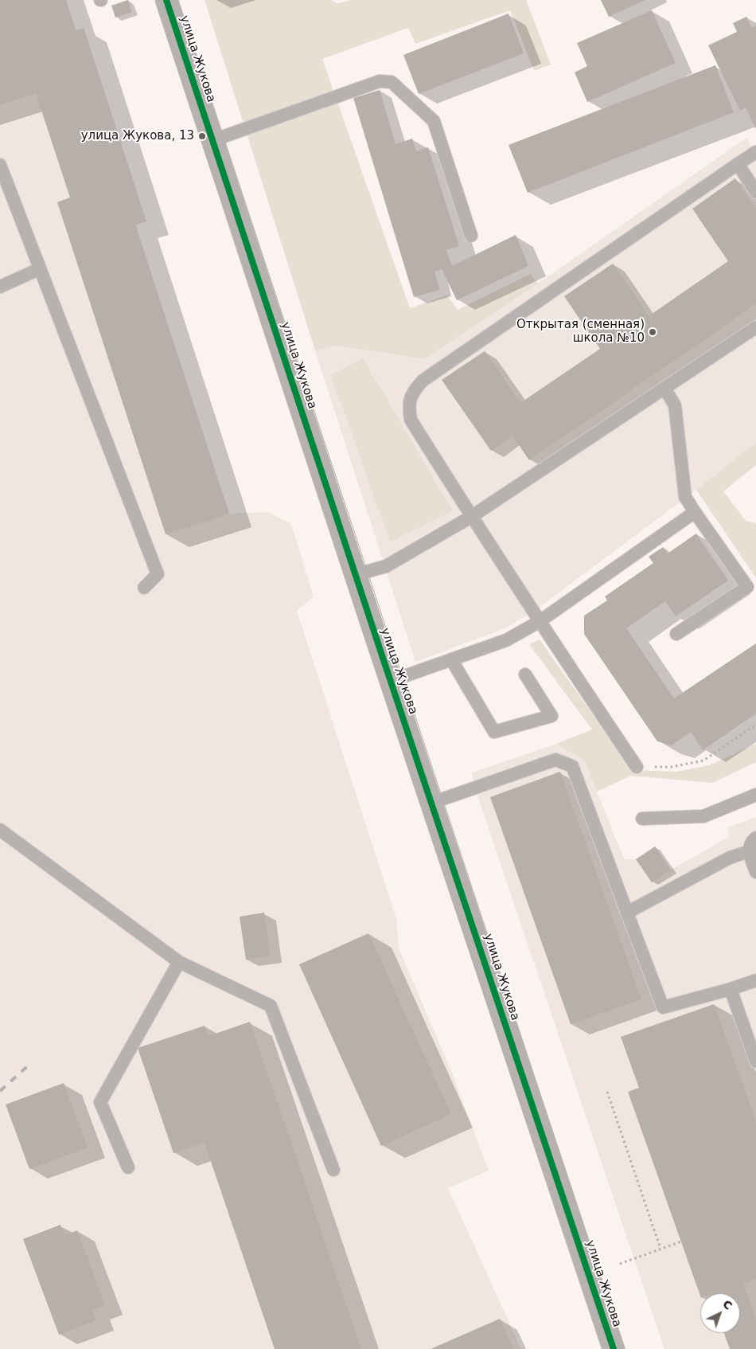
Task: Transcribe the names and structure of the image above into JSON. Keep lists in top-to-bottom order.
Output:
{
  "streets": {
    "street": ["улица Жукова"]
  },
  "places": ["улица Жукова, 13", "Открытая (сменная) школа №10"],
  "north": "top right"
}
